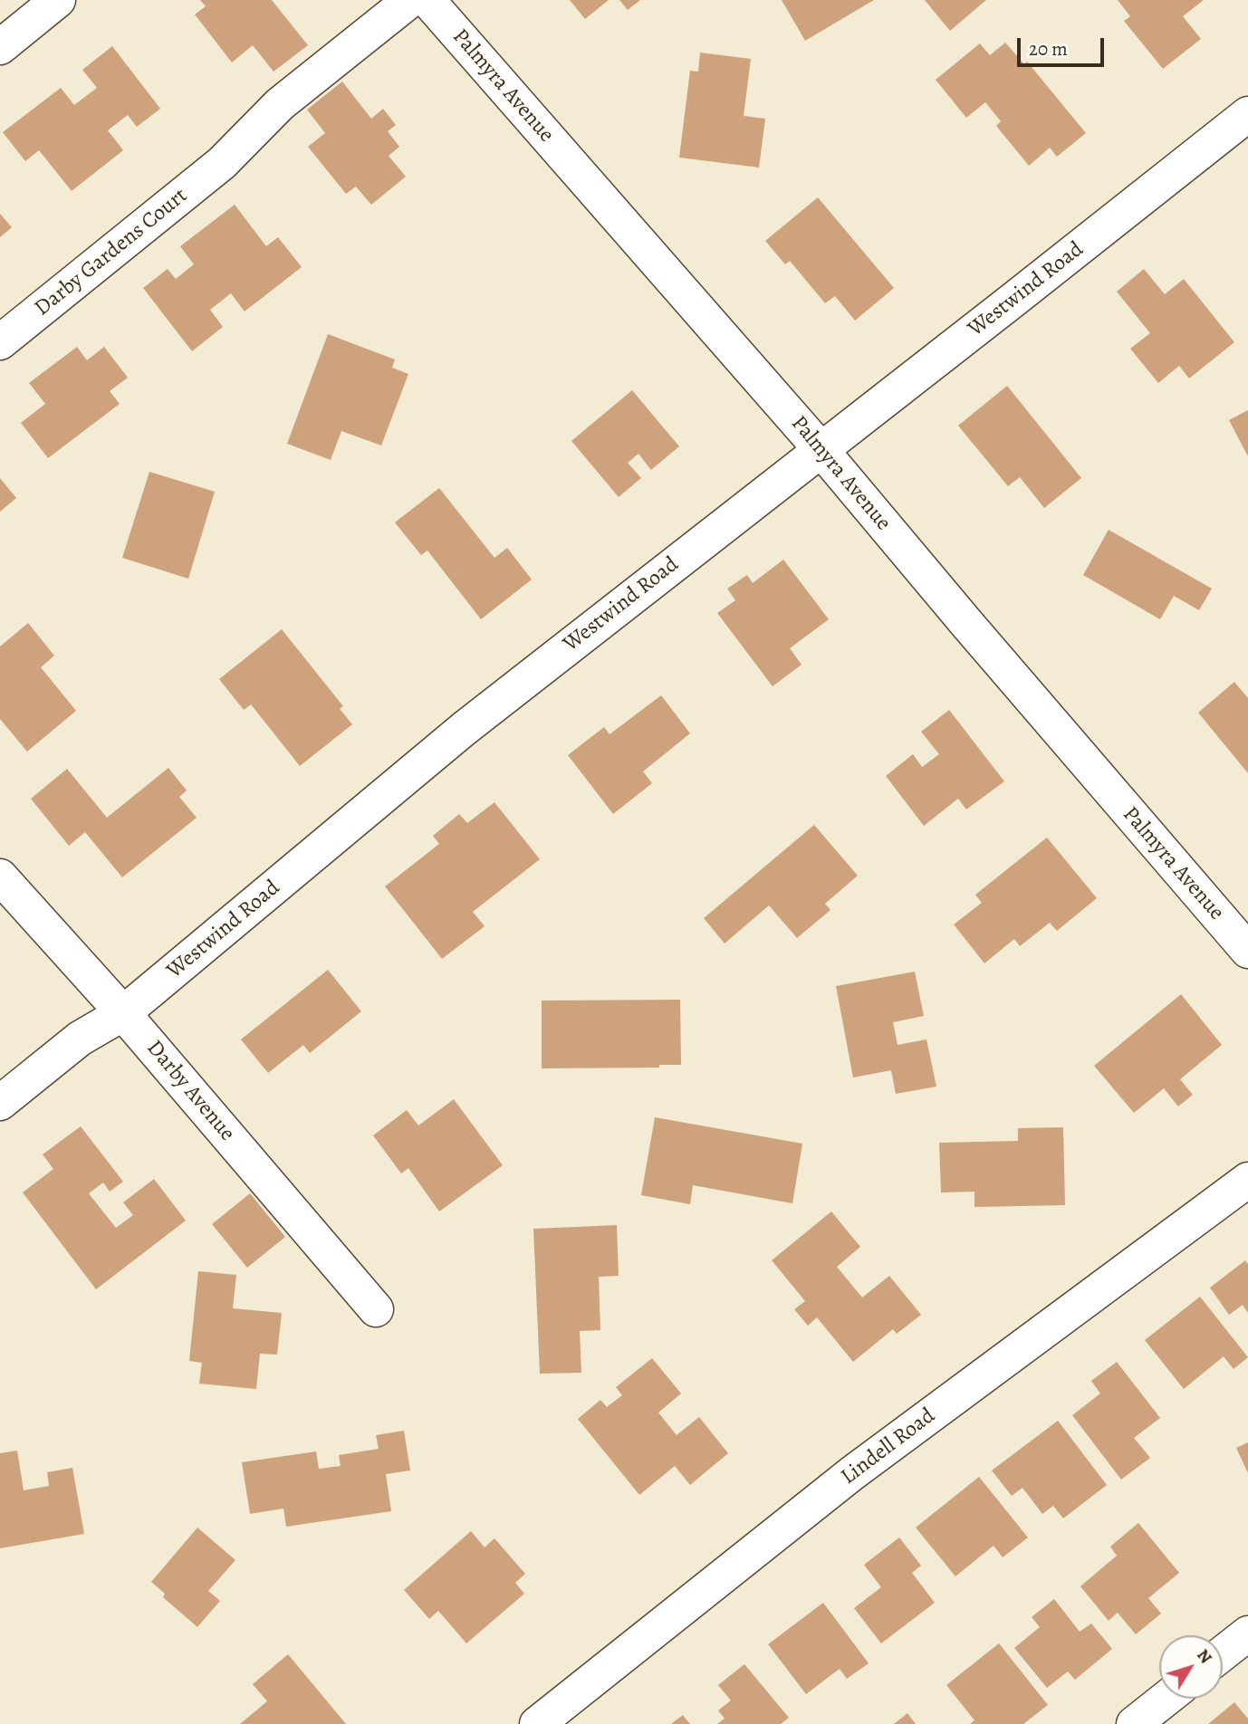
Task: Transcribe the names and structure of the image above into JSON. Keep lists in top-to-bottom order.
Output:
{
  "streets": {
    "street": [
      "Palmyra Avenue",
      "Darby Gardens Court",
      "Westwind Road",
      "Darby Avenue",
      "Lindell Road"
    ]
  },
  "crossings": [
    ["Palmyra Avenue", "Westwind Road"],
    ["Westwind Road", "Darby Avenue"]
  ],
  "scale_bar": "20 m",
  "north": "top right"
}
